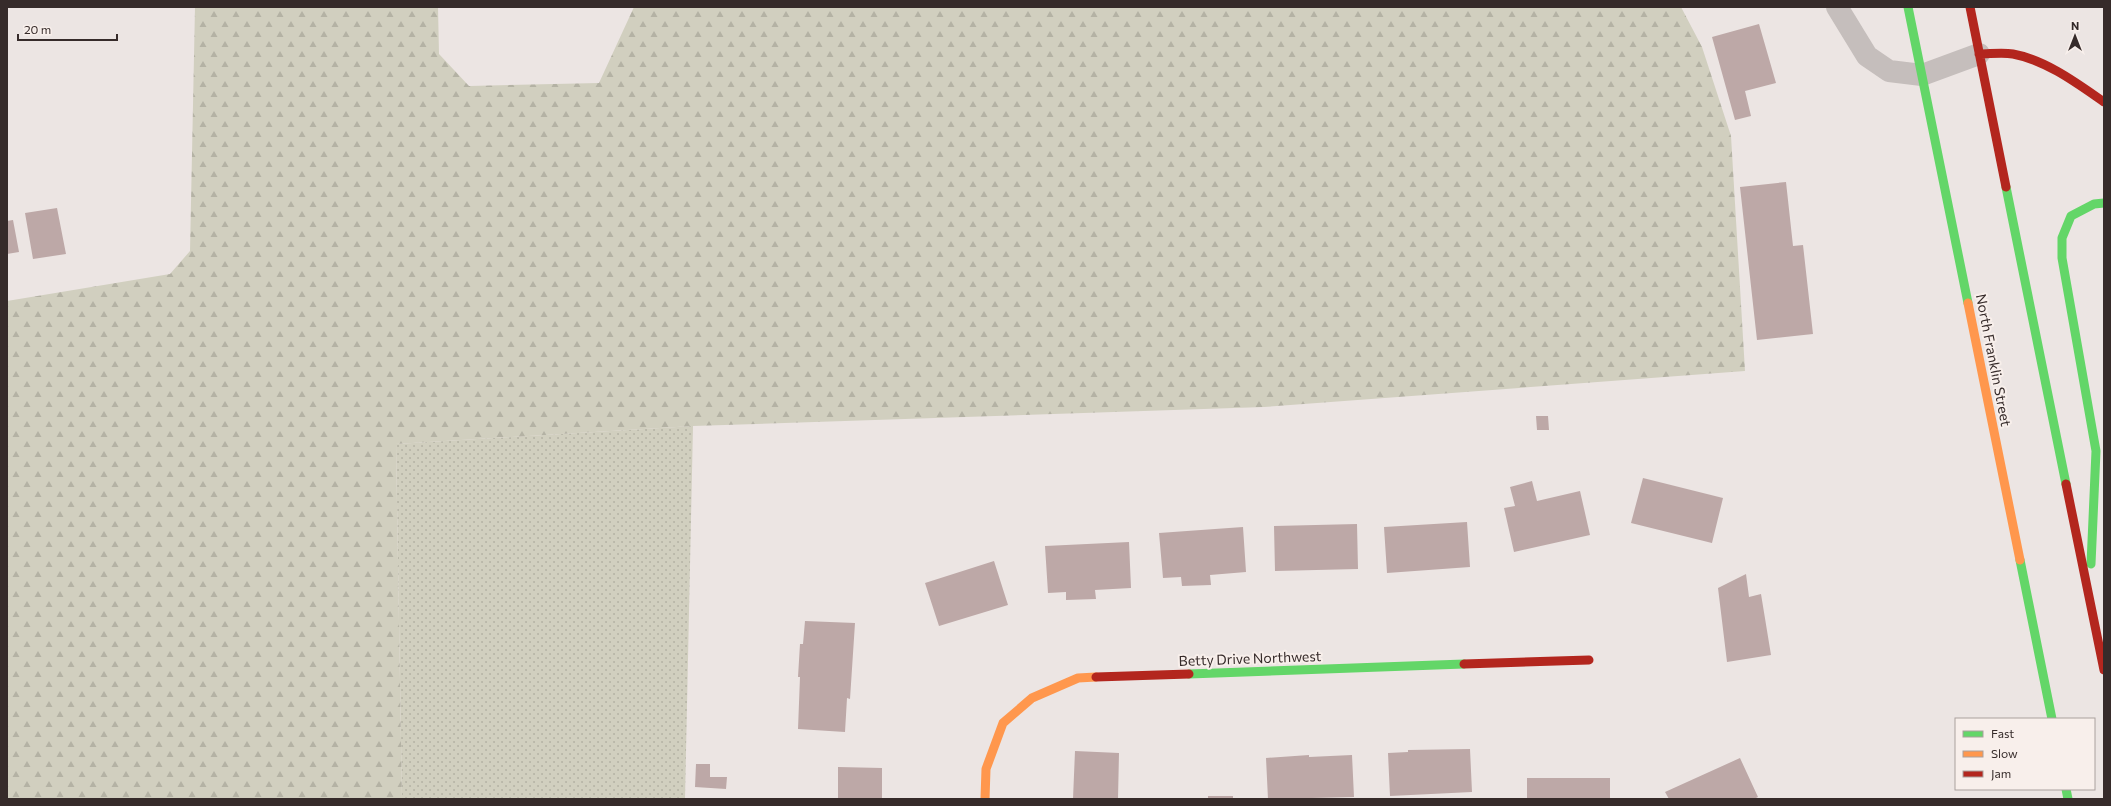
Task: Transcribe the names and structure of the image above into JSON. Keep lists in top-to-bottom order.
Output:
{
  "streets": {
    "main road": ["North Franklin Street", "Betty Drive Northwest"]
  },
  "legend": ["Fast", "Slow", "Jam"],
  "scale_bar": "20 m",
  "north": "top"
}
